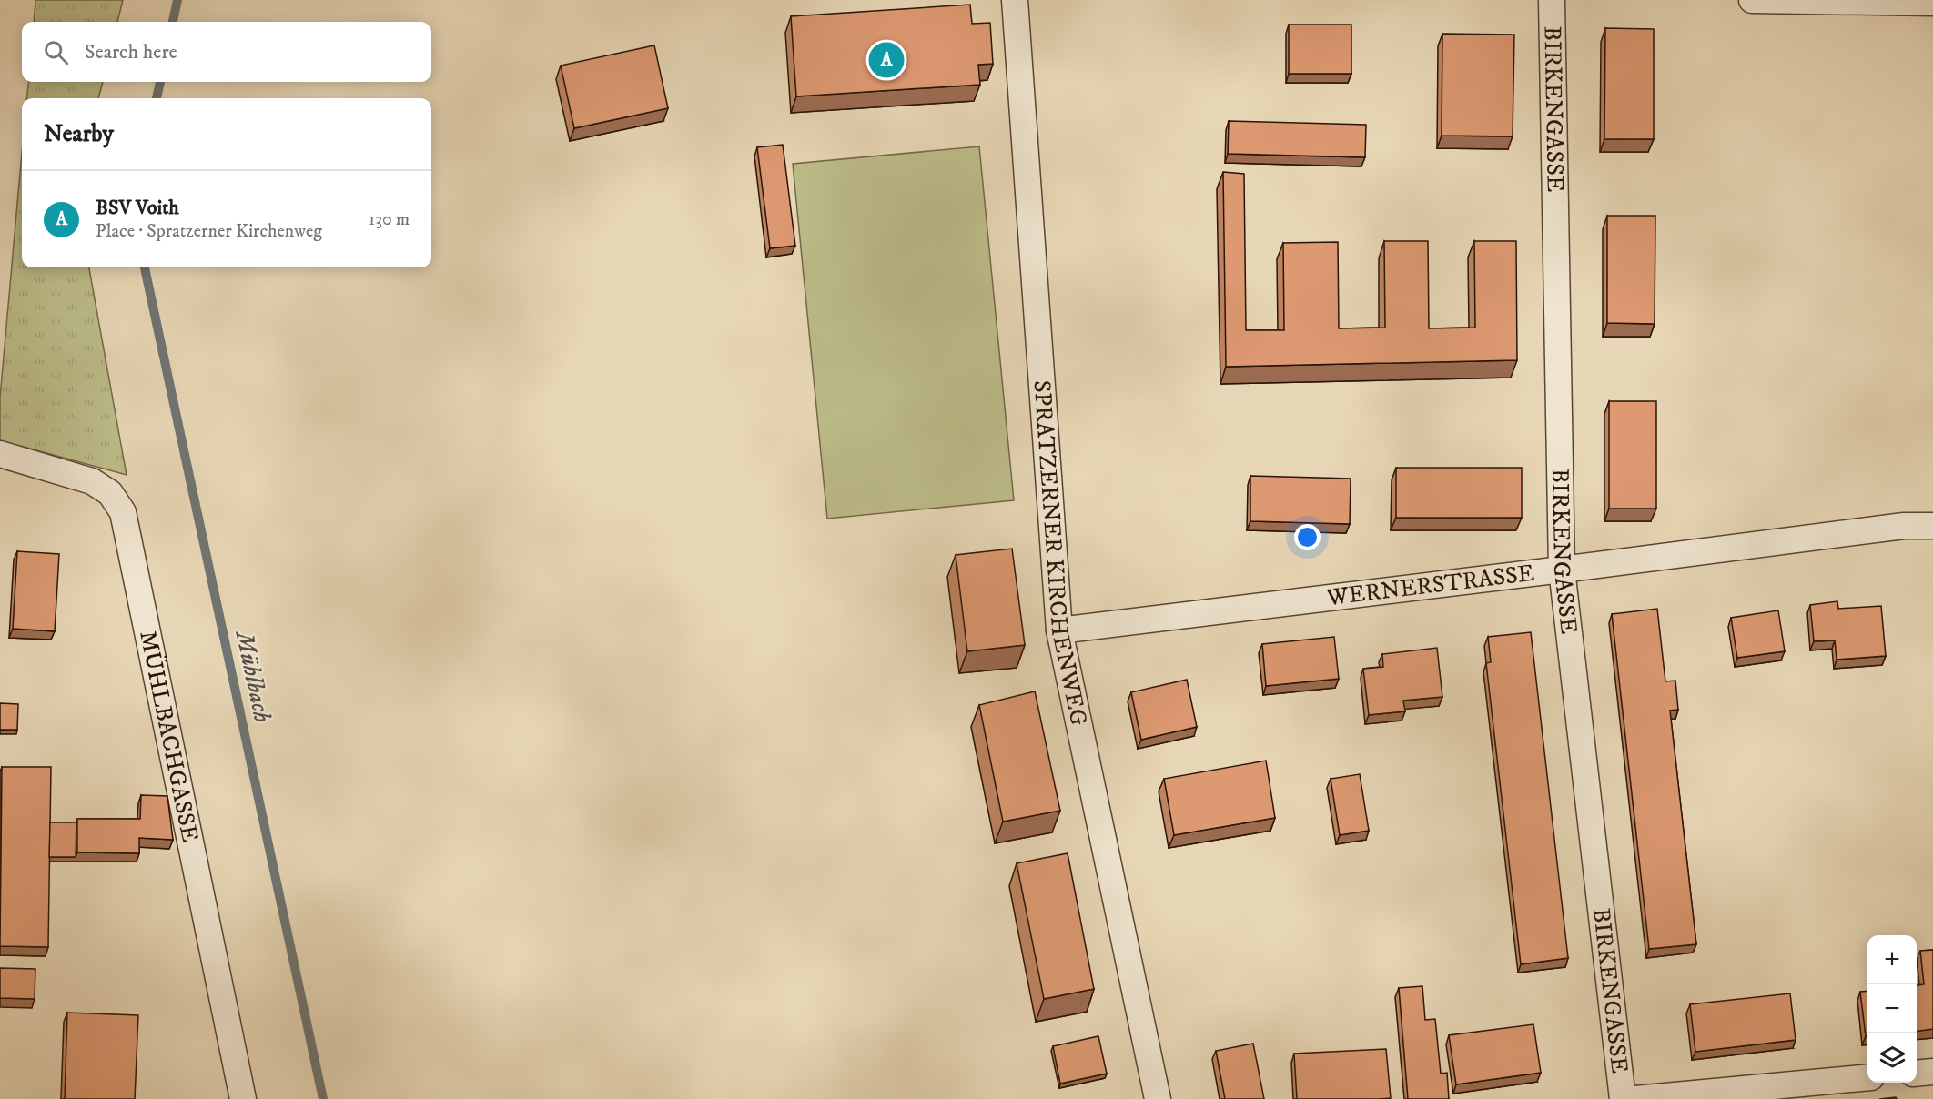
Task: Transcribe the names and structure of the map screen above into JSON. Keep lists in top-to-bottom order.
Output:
{
  "streets": {
    "street": [
      "BIRKENGASSE",
      "SPRATZERNER KIRCHENWEG",
      "WERNERSTRASSE",
      "MÜHLBACHGASSE"
    ]
  },
  "crossings": [
    ["BIRKENGASSE", "WERNERSTRASSE"],
    ["SPRATZERNER KIRCHENWEG", "WERNERSTRASSE"]
  ],
  "water": ["Mühlbach"],
  "page": {
    "search": "Search here",
    "pins": "A",
    "heading": "Nearby",
    "list": [
      {
        "mark": "A",
        "name": "BSV Voith",
        "note": "Place · Spratzerner Kirchenweg",
        "value": "130 m"
      }
    ],
    "map_buttons": ["+", "−"]
  }
}
